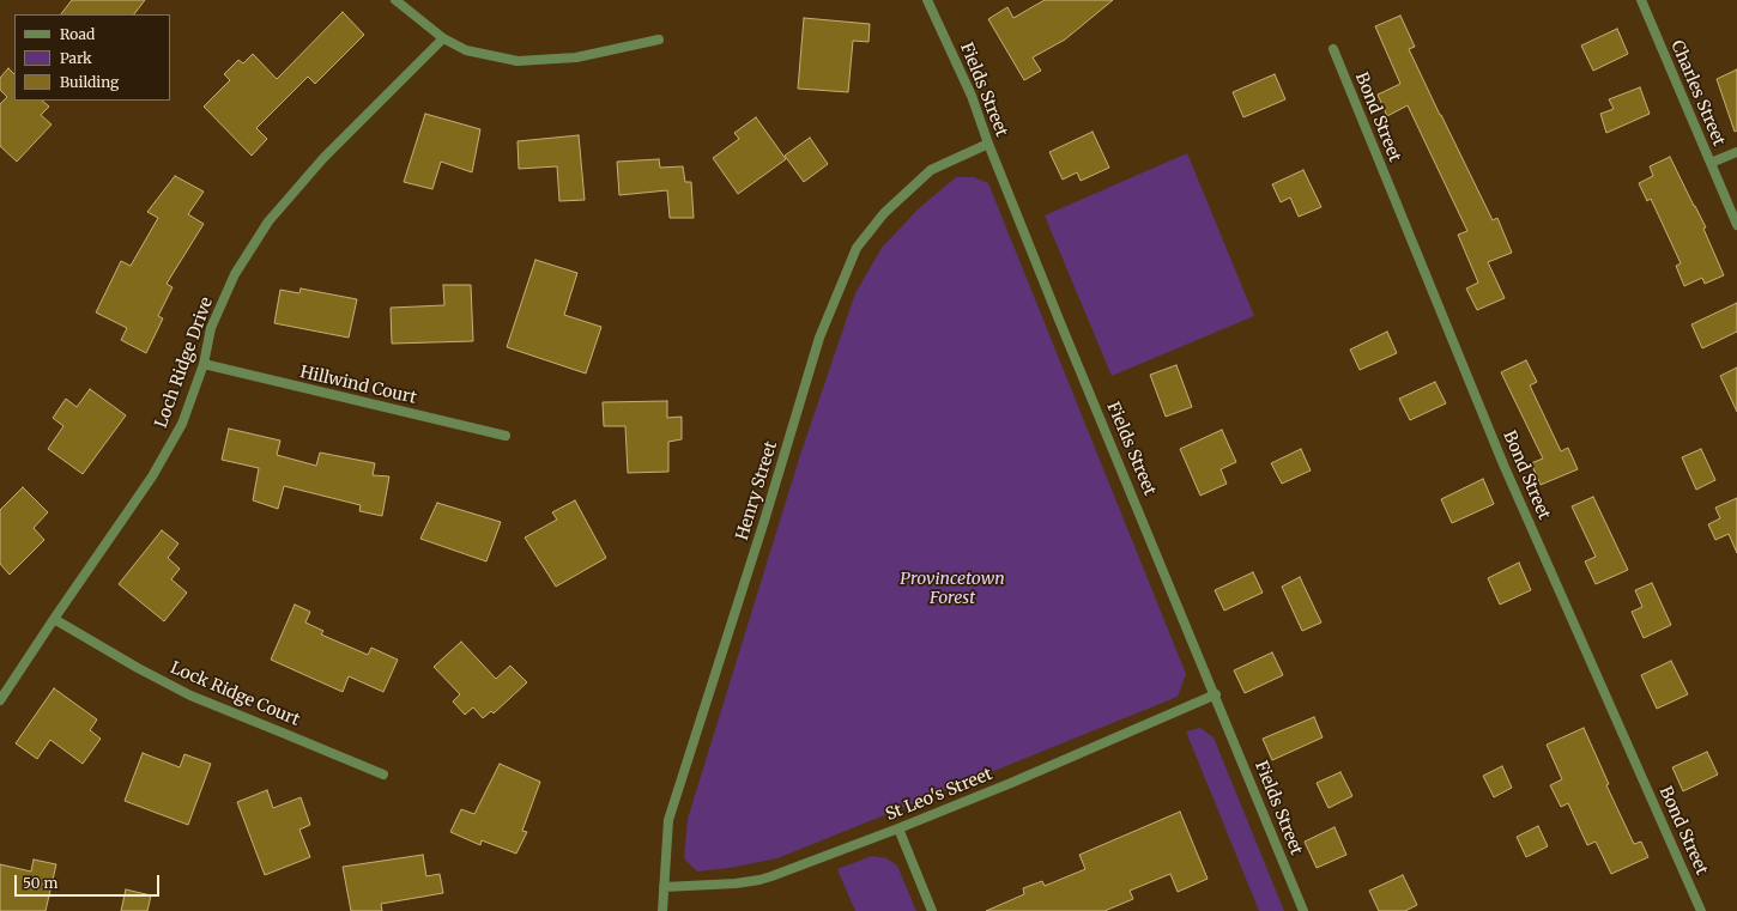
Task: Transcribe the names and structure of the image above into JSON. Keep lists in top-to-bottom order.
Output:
{
  "streets": {
    "street": [
      "Fields Street",
      "Charles Street",
      "Bond Street",
      "Loch Ridge Drive",
      "Hillwind Court",
      "Henry Street",
      "Lock Ridge Court",
      "St Leo's Street"
    ]
  },
  "crossings": [
    ["Fields Street", "Henry Street"],
    ["Fields Street", "St Leo's Street"],
    ["Loch Ridge Drive", "Hillwind Court"],
    ["Loch Ridge Drive", "Lock Ridge Court"],
    ["Henry Street", "St Leo's Street"]
  ],
  "parks": ["Provincetown Forest"],
  "legend": ["Road", "Park", "Building"],
  "scale_bar": "50 m"
}
